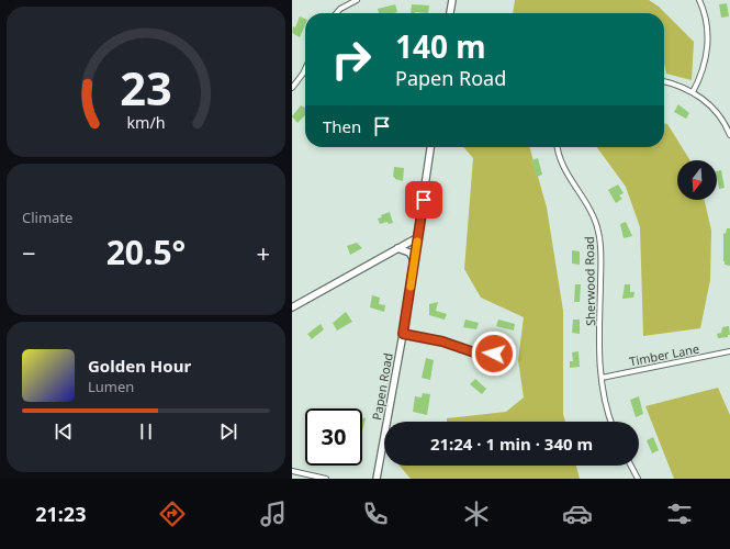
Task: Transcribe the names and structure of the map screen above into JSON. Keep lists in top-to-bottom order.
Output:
{
  "streets": {
    "street": ["Sherwood Road", "Timber Lane", "Papen Road"]
  },
  "crossings": [
    ["Sherwood Road", "Timber Lane"]
  ],
  "north": "bottom",
  "page": {
    "turn": ["140 m", "Papen Road"],
    "then": "Then",
    "tile": "Climate",
    "heat": ["−", "20.5°", "+"],
    "song": ["Golden Hour", "Lumen"],
    "limit": "30",
    "trip": "21:24 · 1 min · 340 m",
    "tabs": "21:23",
    "gauge": ["23", "km/h"]
  }
}
